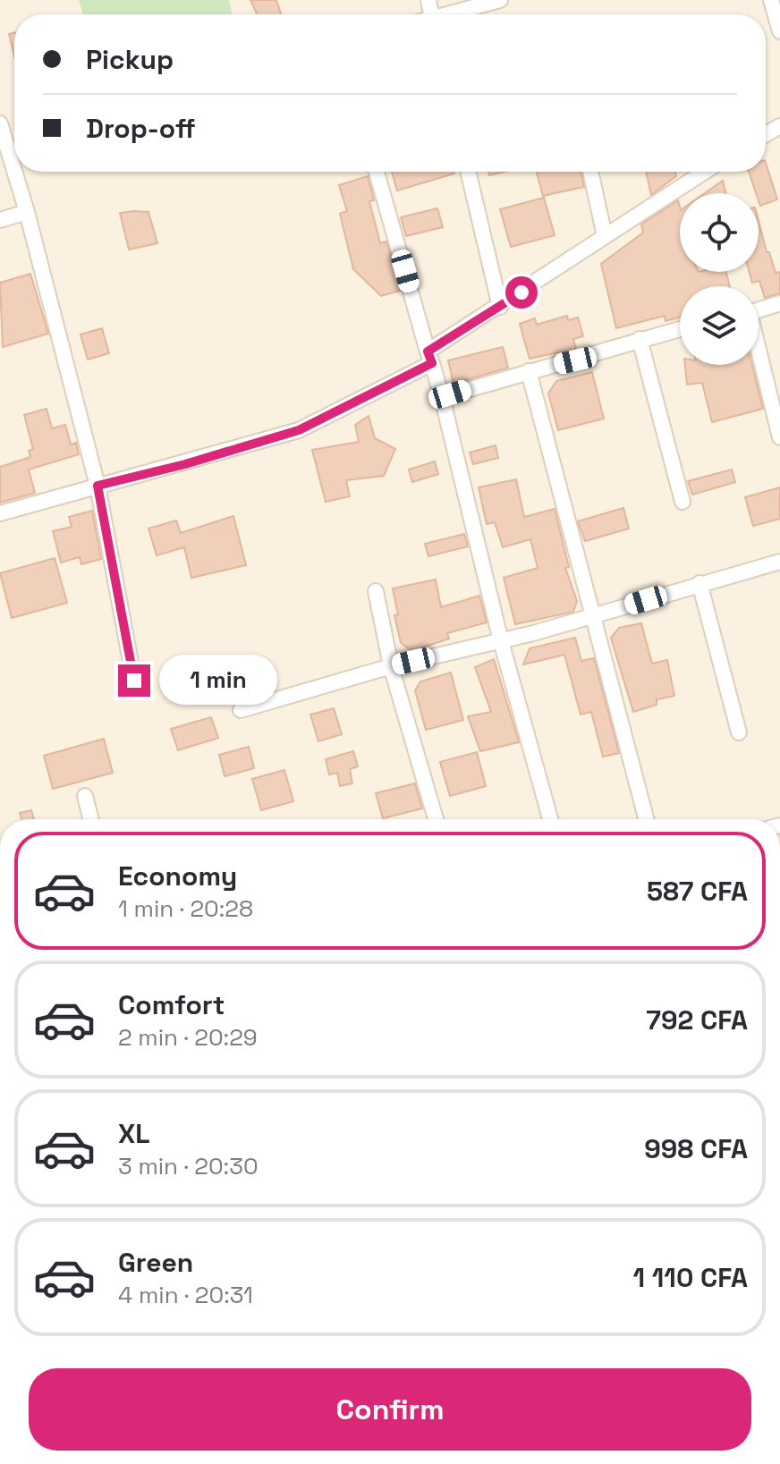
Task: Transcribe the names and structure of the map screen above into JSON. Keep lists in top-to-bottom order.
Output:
{
  "page": {
    "banner": ["Pickup", "Drop-off"],
    "bubble": "1 min",
    "list": [
      {
        "name": "Economy",
        "note": "1 min · 20:28",
        "value": "587 CFA"
      },
      {
        "name": "Comfort",
        "note": "2 min · 20:29",
        "value": "792 CFA"
      },
      {
        "name": "XL",
        "note": "3 min · 20:30",
        "value": "998 CFA"
      },
      {
        "name": "Green",
        "note": "4 min · 20:31",
        "value": "1 110 CFA"
      }
    ],
    "buttons": "Confirm"
  }
}
